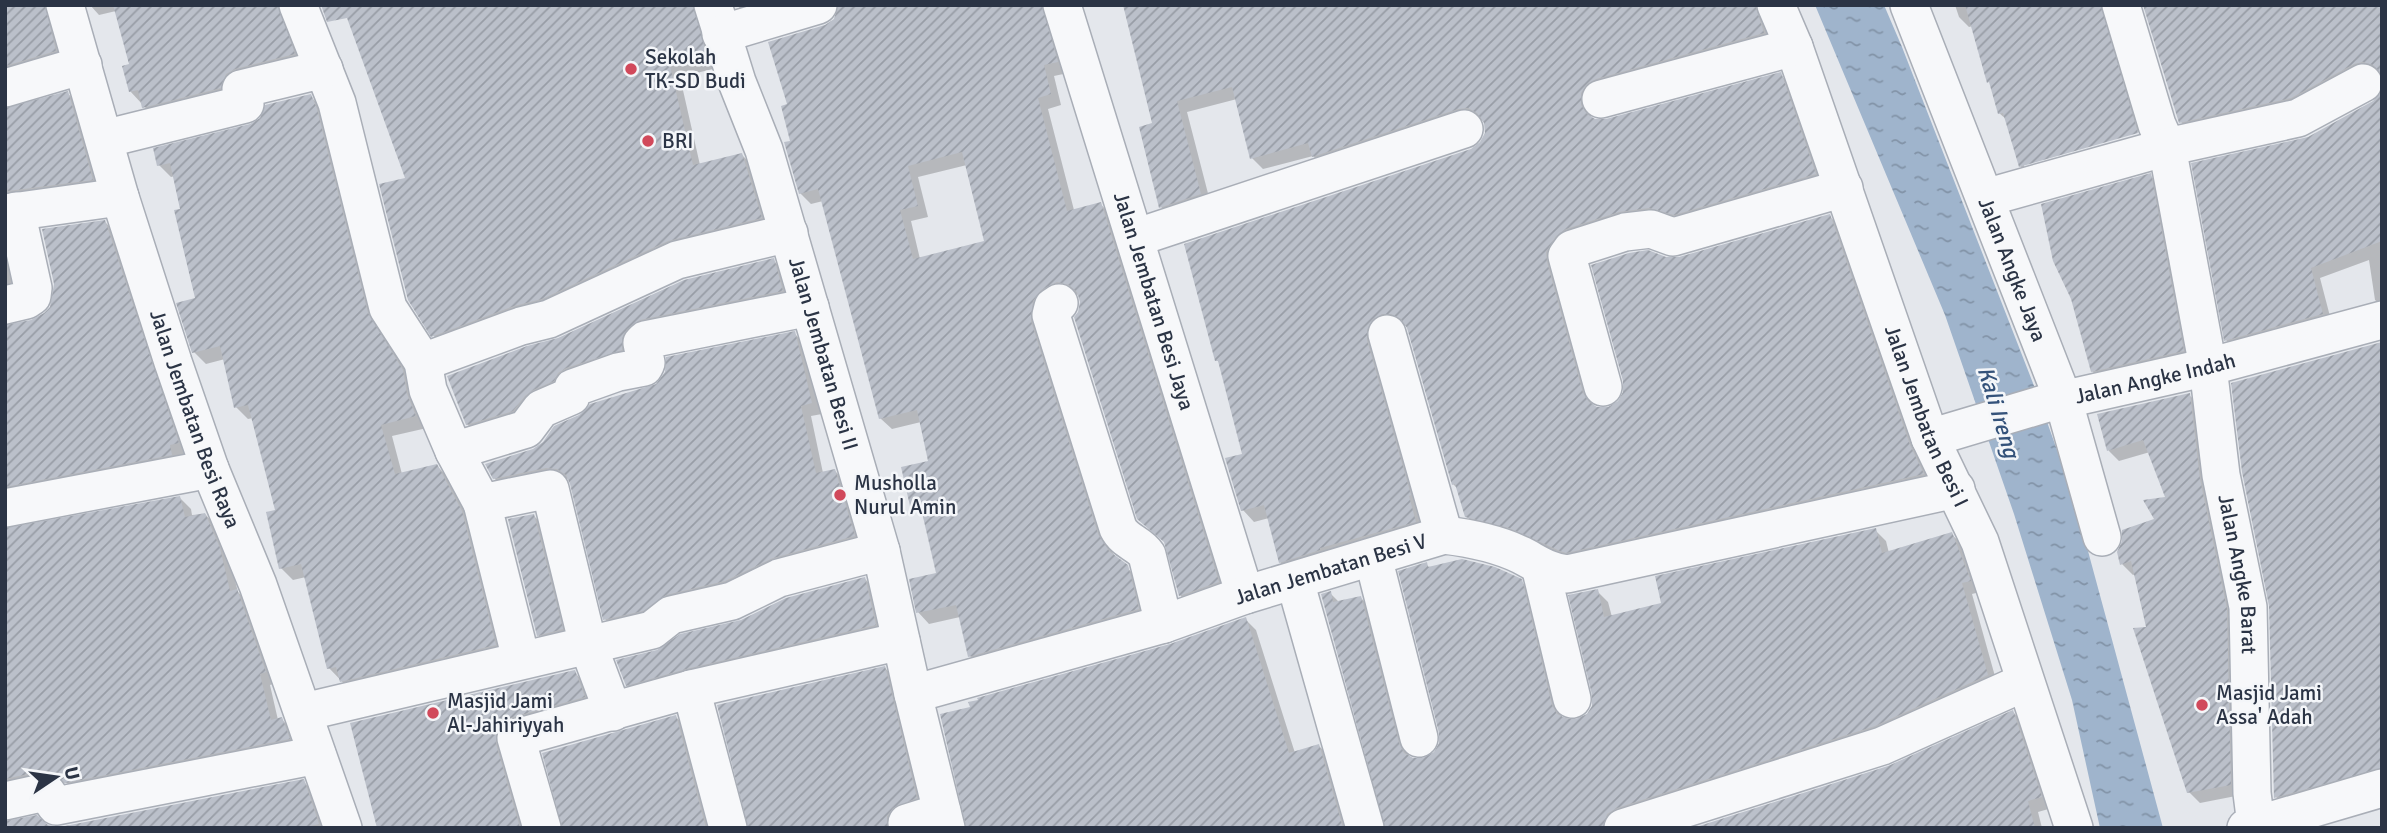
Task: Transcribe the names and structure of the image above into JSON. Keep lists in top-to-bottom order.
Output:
{
  "streets": {
    "street": [
      "Jalan Angke Jaya",
      "Jalan Jembatan Besi Jaya",
      "Jalan Jembatan Besi II",
      "Jalan Angke Indah",
      "Jalan Jembatan Besi I",
      "Jalan Jembatan Besi Raya",
      "Jalan Jembatan Besi V",
      "Jalan Angke Barat"
    ]
  },
  "crossings": [
    ["Jalan Angke Jaya", "Jalan Angke Indah"],
    ["Jalan Jembatan Besi Jaya", "Jalan Jembatan Besi V"],
    ["Jalan Jembatan Besi II", "Jalan Jembatan Besi V"],
    ["Jalan Angke Indah", "Jalan Jembatan Besi I"],
    ["Jalan Angke Indah", "Jalan Angke Barat"],
    ["Jalan Jembatan Besi I", "Jalan Jembatan Besi V"]
  ],
  "water": ["Kali Ireng"],
  "places": [
    "Sekolah TK-SD Budi",
    "BRI",
    "Musholla Nurul Amin",
    "Masjid Jami Assa' Adah",
    "Masjid Jami Al-Jahiriyyah"
  ],
  "north": "right"
}
